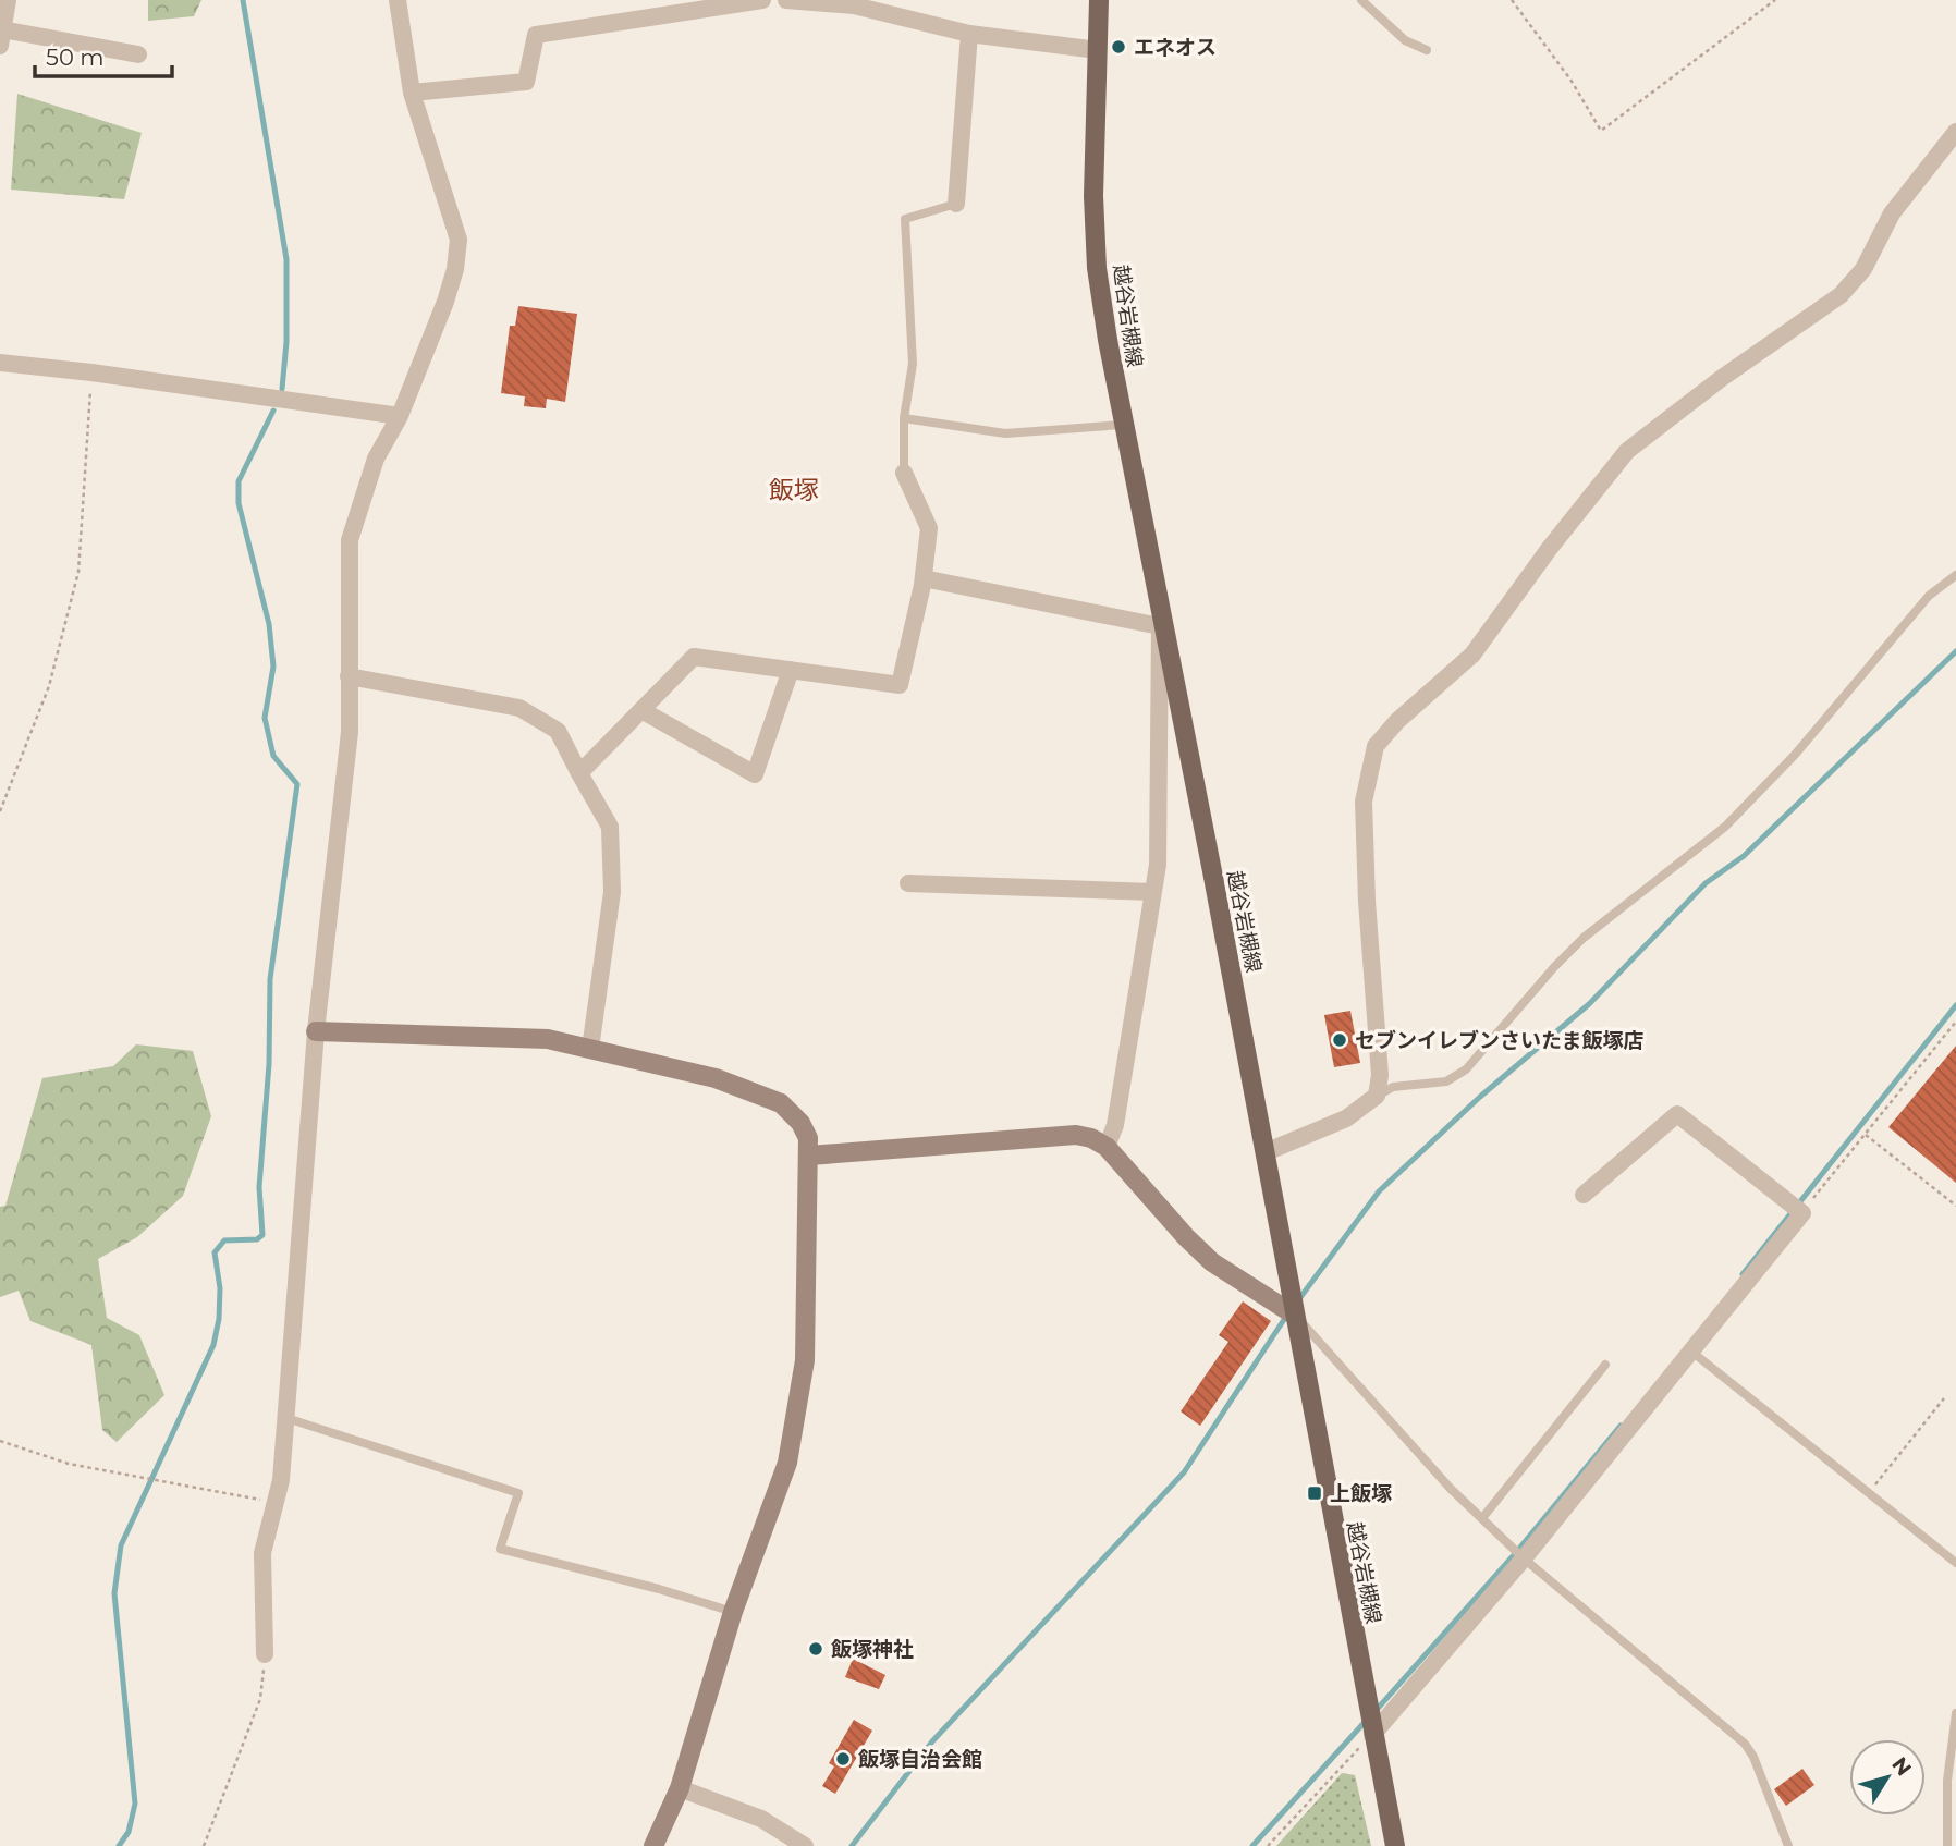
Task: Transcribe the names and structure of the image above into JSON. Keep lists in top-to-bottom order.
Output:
{
  "streets": {
    "main road": ["越谷岩槻線"]
  },
  "districts": ["飯塚"],
  "places": {
    "other": [
      "エネオス",
      "セブンイレブンさいたま飯塚店",
      "飯塚神社",
      "飯塚自治会館"
    ],
    "transit": ["上飯塚"]
  },
  "scale_bar": "50 m",
  "north": "top right"
}
